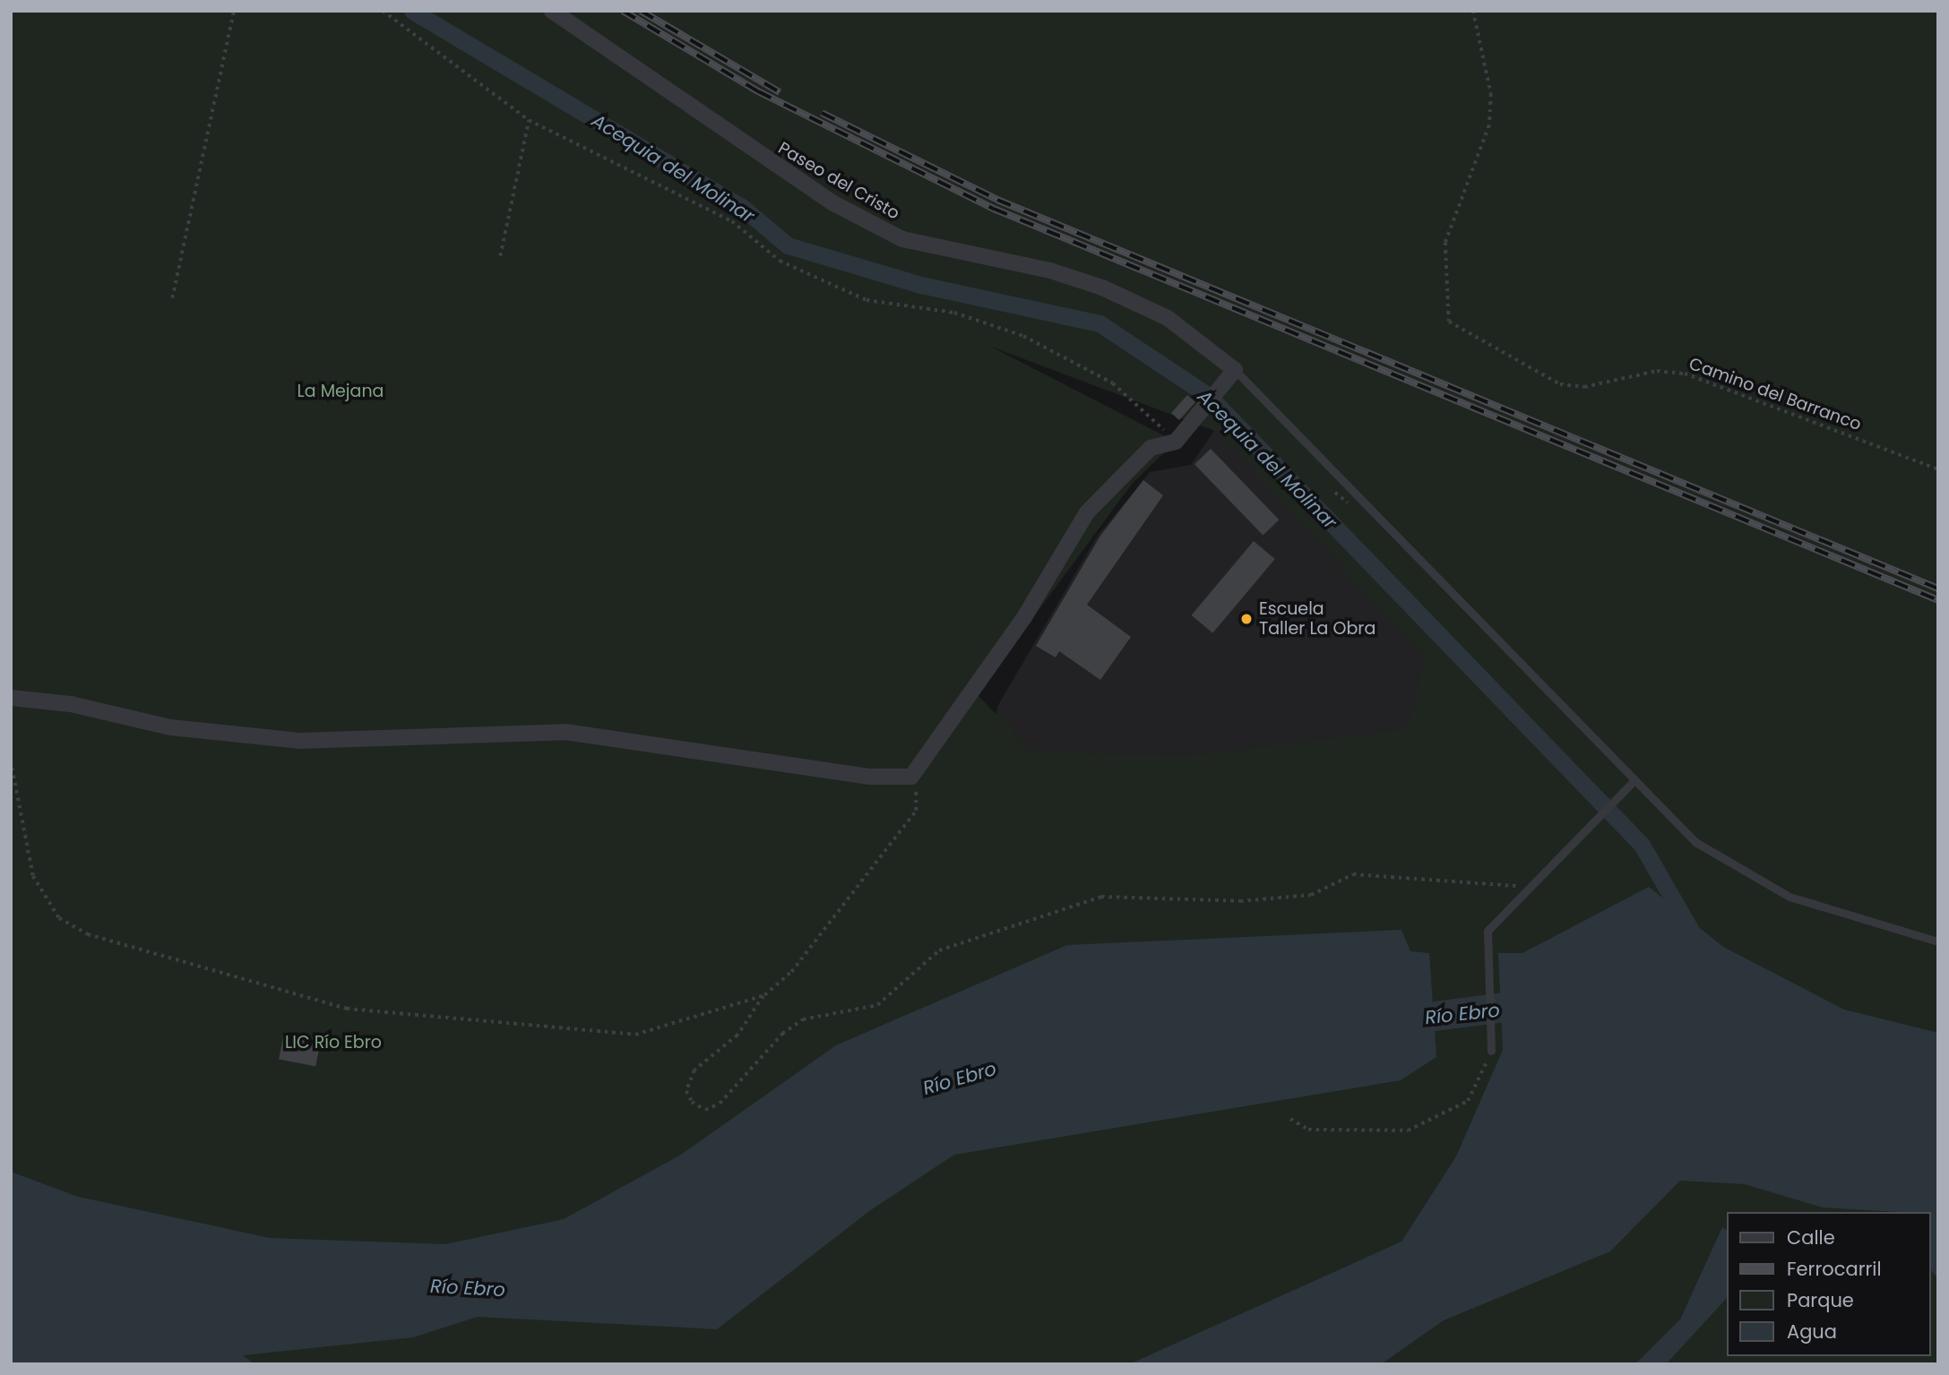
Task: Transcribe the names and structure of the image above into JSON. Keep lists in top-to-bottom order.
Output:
{
  "streets": {
    "street": ["Paseo del Cristo"],
    "path": ["Camino del Barranco"]
  },
  "water": ["Acequia del Molinar", "Río Ebro"],
  "parks": ["La Mejana", "LIC Río Ebro"],
  "places": ["Escuela Taller La Obra"],
  "legend": [
    "Calle",
    "Ferrocarril",
    "Parque",
    "Agua"
  ]
}
